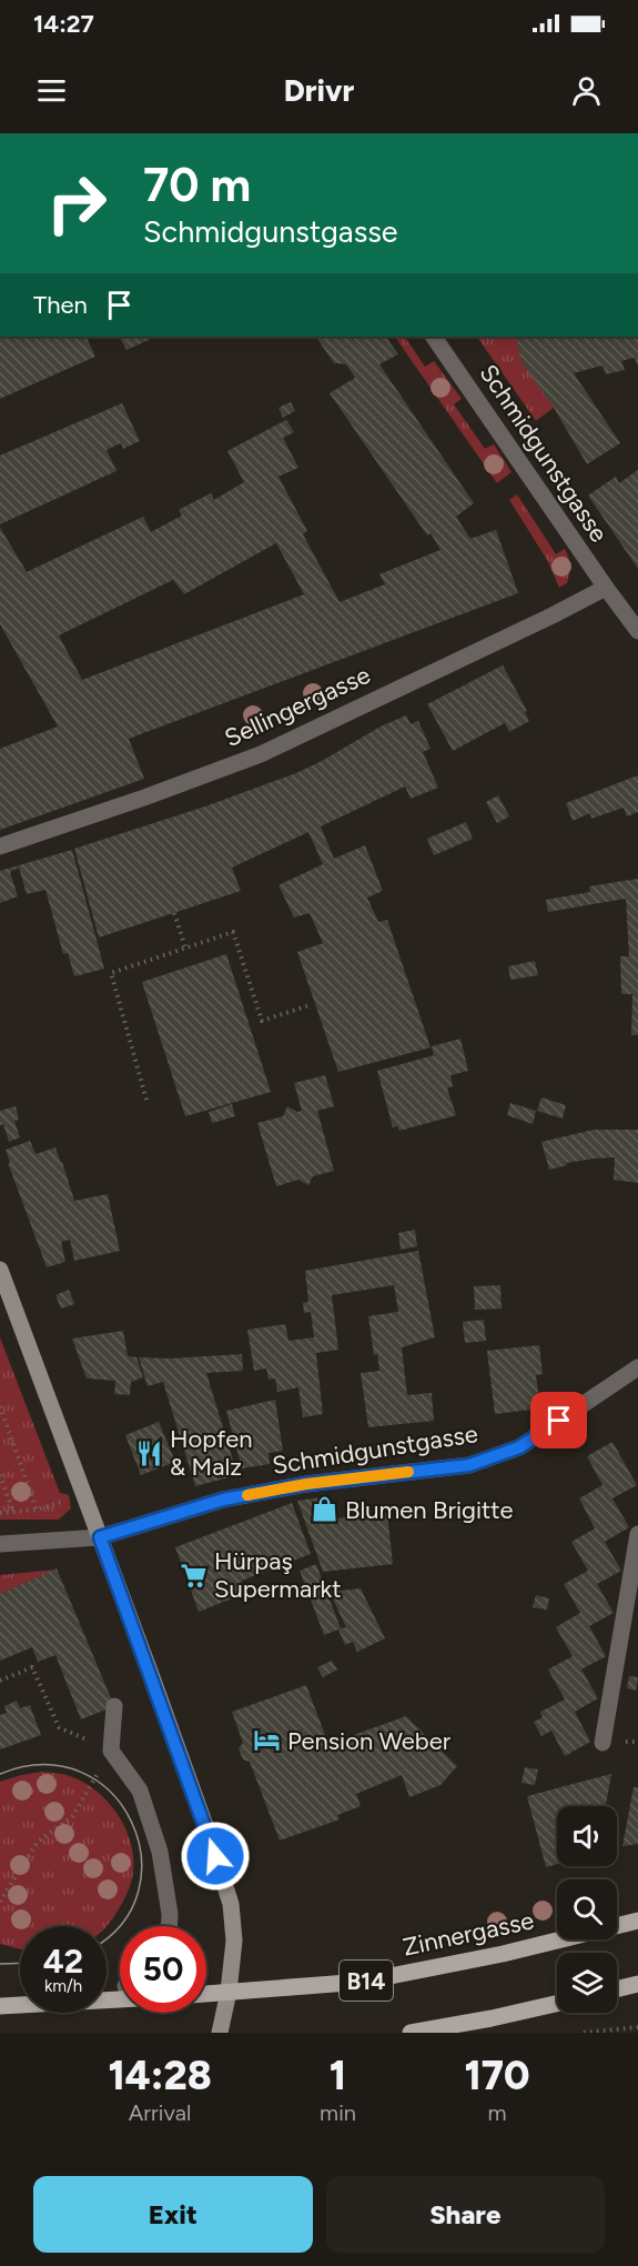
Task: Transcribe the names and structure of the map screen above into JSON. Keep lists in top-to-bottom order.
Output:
{
  "streets": {
    "main road": ["Zinnergasse", "B14"],
    "street": ["Schmidgunstgasse", "Sellingergasse"]
  },
  "crossings": [
    ["Schmidgunstgasse", "Sellingergasse"],
    ["Zinnergasse", "B14"]
  ],
  "places": {
    "restaurant": ["Hopfen & Malz"],
    "shop": ["Blumen Brigitte"],
    "supermarket": ["Hürpaş Supermarkt"],
    "hotel": ["Pension Weber"]
  },
  "page": {
    "status": "14:27",
    "header": "Drivr",
    "turn": ["70 m", "Schmidgunstgasse"],
    "then": "Then",
    "speed": "42 km/h",
    "limit": "50",
    "eta": [
      "14:28",
      "Arrival",
      "1",
      "min",
      "170",
      "m"
    ],
    "buttons": ["Exit", "Share"]
  }
}
